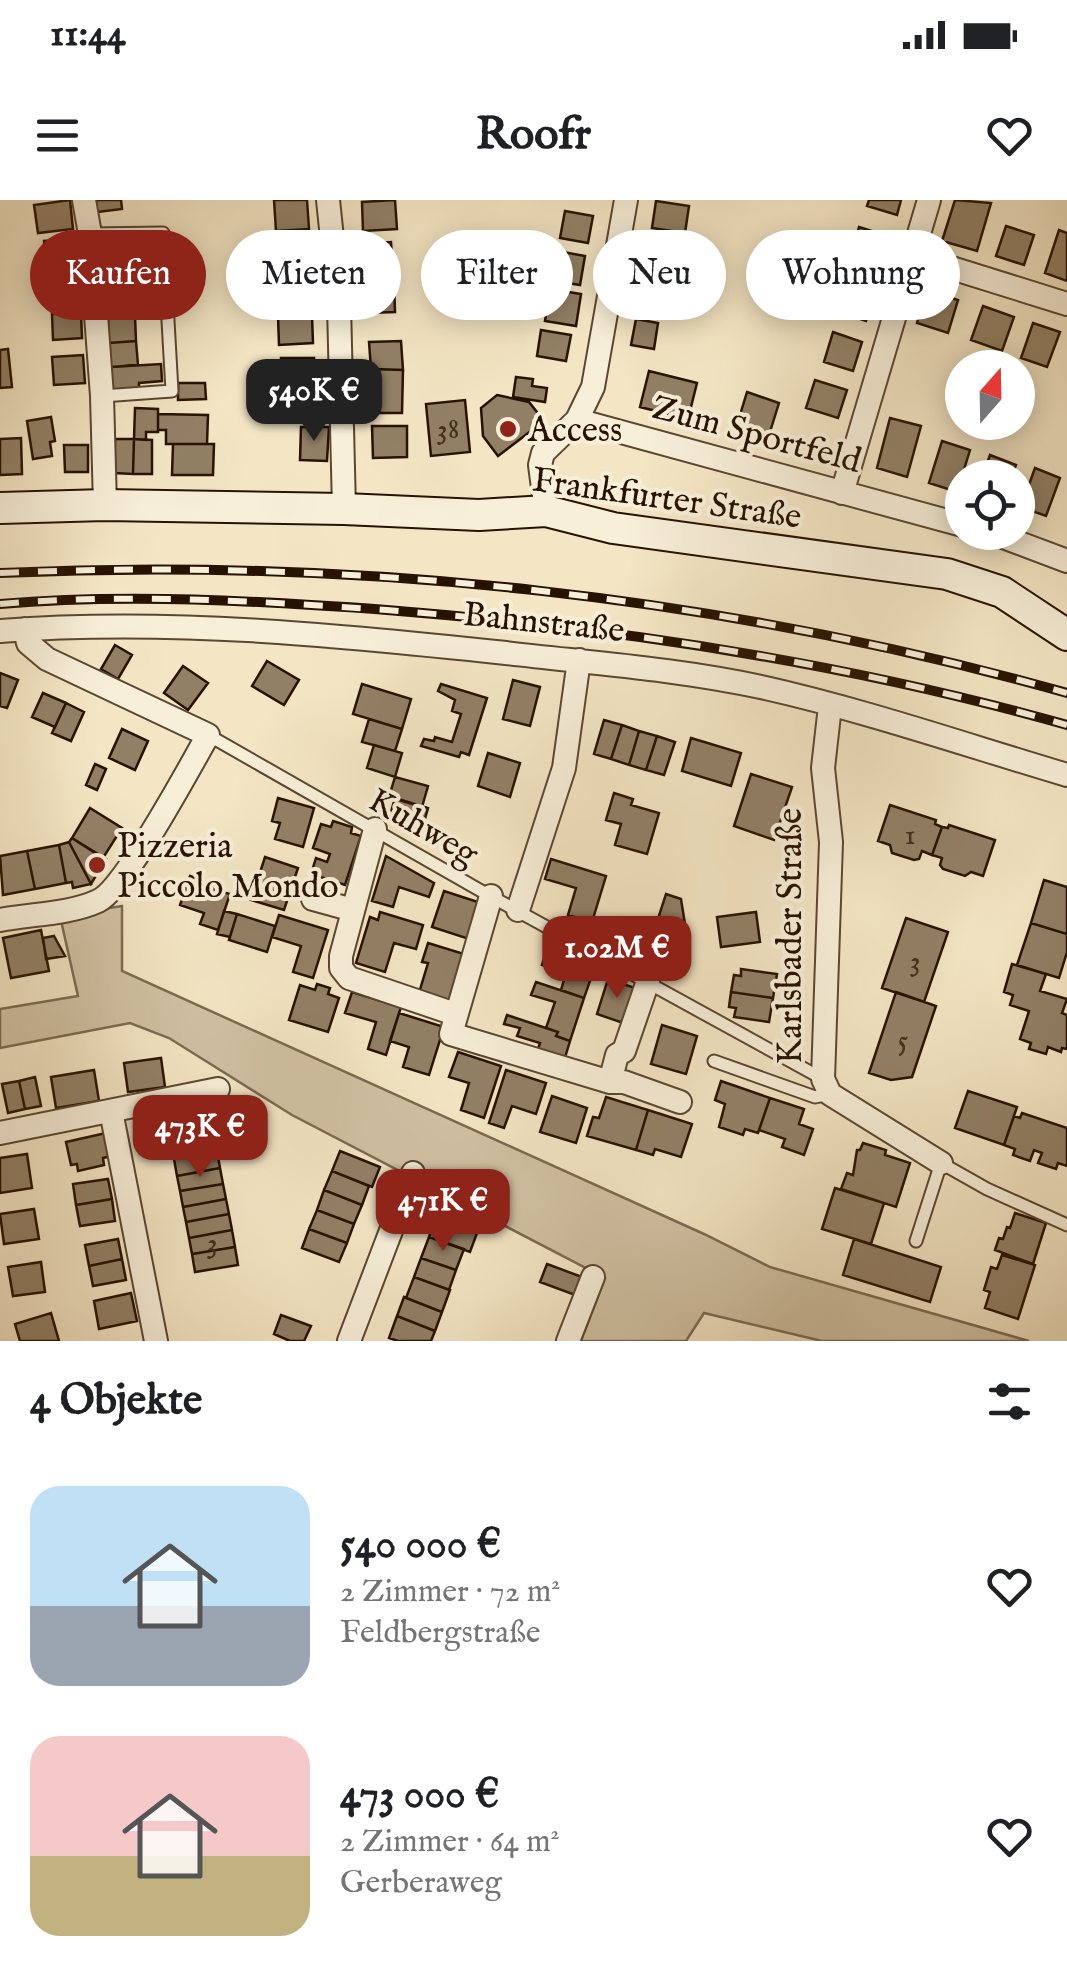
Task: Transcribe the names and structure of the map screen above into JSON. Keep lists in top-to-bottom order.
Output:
{
  "streets": {
    "street": [
      "Zum Sportfeld",
      "Frankfurter Straße",
      "Bahnstraße",
      "Karlsbader Straße"
    ],
    "lane": ["Kuhweg"]
  },
  "crossings": [
    ["Bahnstraße", "Karlsbader Straße"],
    ["Kuhweg", "Karlsbader Straße"]
  ],
  "places": ["Access", "Pizzeria Piccolo Mondo"],
  "house_numbers": [
    "38",
    "1",
    "3",
    "5",
    "3"
  ],
  "north": "top",
  "page": {
    "status": "11:44",
    "header": "Roofr",
    "chip": [
      "Kaufen",
      "Mieten",
      "Filter",
      "Neu",
      "Wohnung"
    ],
    "price": [
      "540K €",
      "1.02M €",
      "473K €",
      "471K €"
    ],
    "heading": "4 Objekte",
    "list": [
      {
        "name": "540 000 €",
        "note": "2 Zimmer · 72 m² · Feldbergstraße"
      },
      {
        "name": "473 000 €",
        "note": "2 Zimmer · 64 m² · Gerberaweg"
      }
    ]
  }
}
